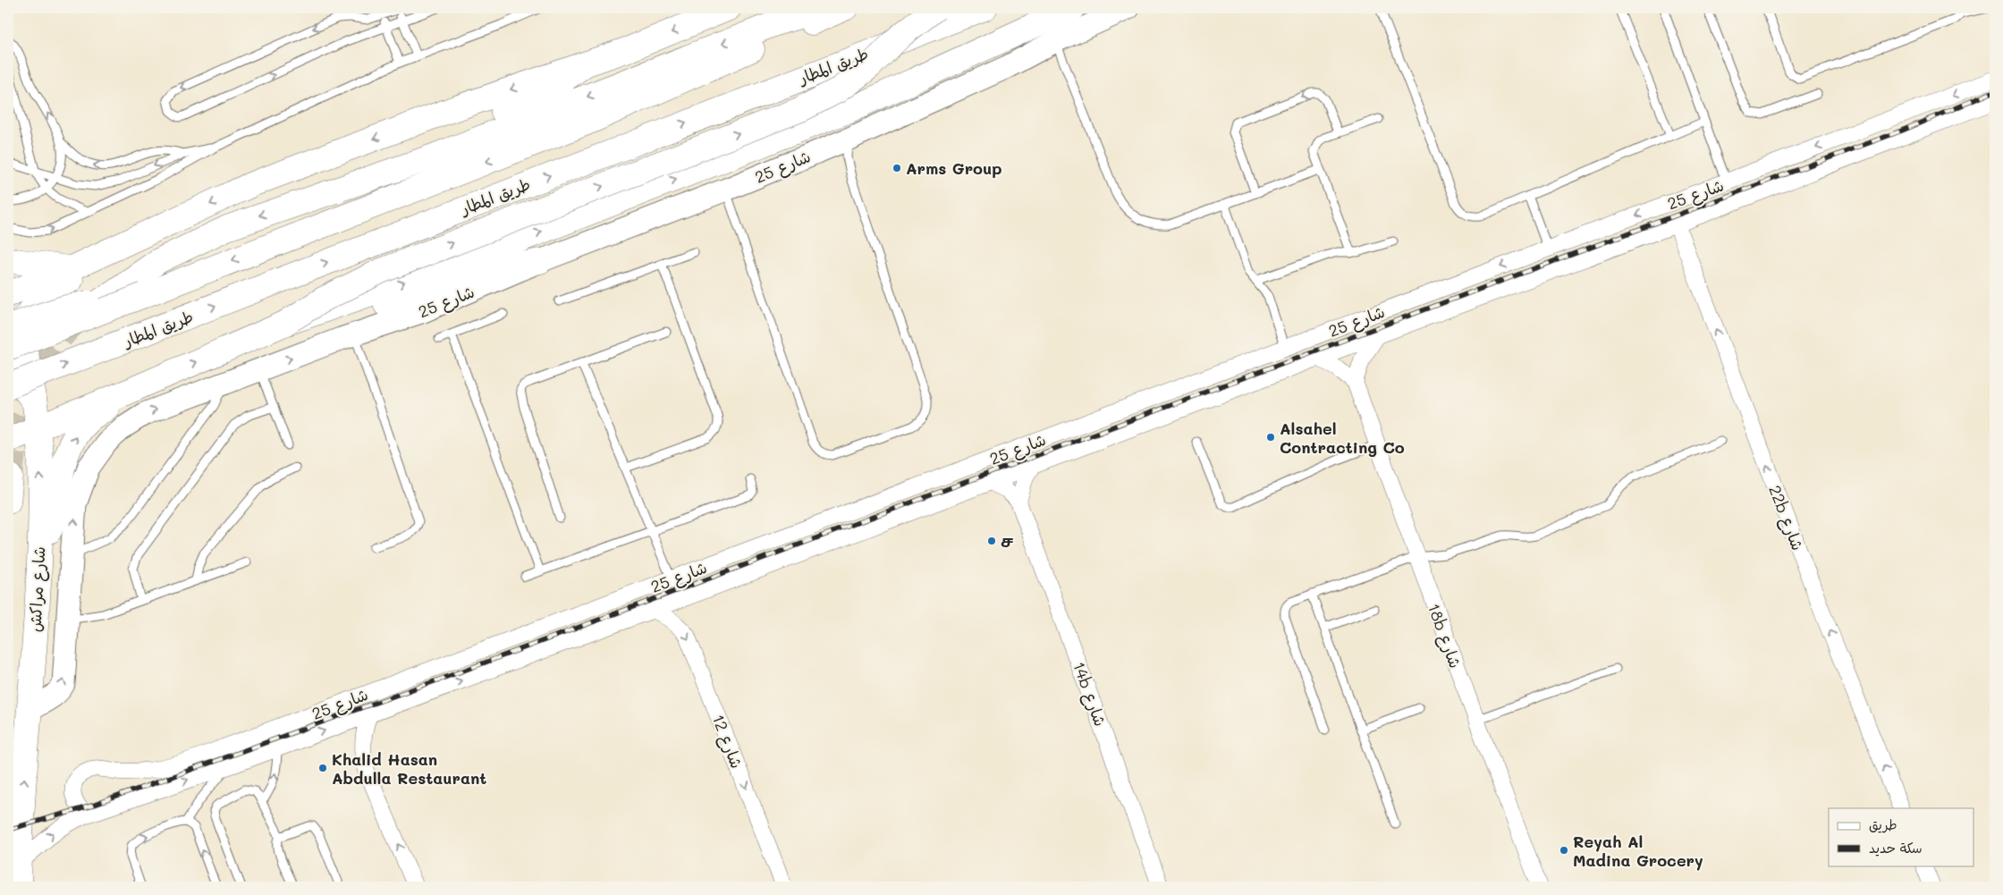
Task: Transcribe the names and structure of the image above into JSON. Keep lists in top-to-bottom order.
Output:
{
  "streets": {
    "main road": ["طريق المطار", "شارع مراكش"],
    "street": [
      "شارع 25",
      "22b شارع",
      "18b شارع",
      "14b شارع",
      "شارع 12"
    ]
  },
  "crossings": [
    ["طريق المطار", "شارع مراكش"],
    ["شارع 25", "22b شارع"],
    ["شارع 25", "شارع مراكش"],
    ["شارع 25", "شارع 12"]
  ],
  "one_way": ["22b شارع", "شارع مراكش", "شارع 12"],
  "places": [
    "Arms Group",
    "Alsahel Contracting Co",
    "ச",
    "Khalid Hasan Abdulla Restaurant",
    "Reyah Al Madina Grocery"
  ],
  "legend": ["طريق", "سكة حديد"]
}
